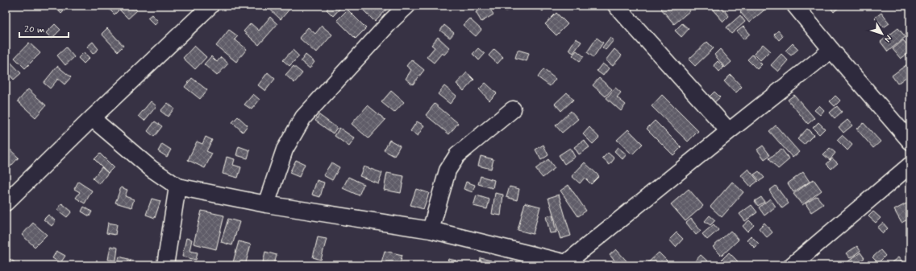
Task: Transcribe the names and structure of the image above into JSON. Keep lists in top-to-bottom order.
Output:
{
  "scale_bar": "20 m",
  "north": "bottom right"
}
